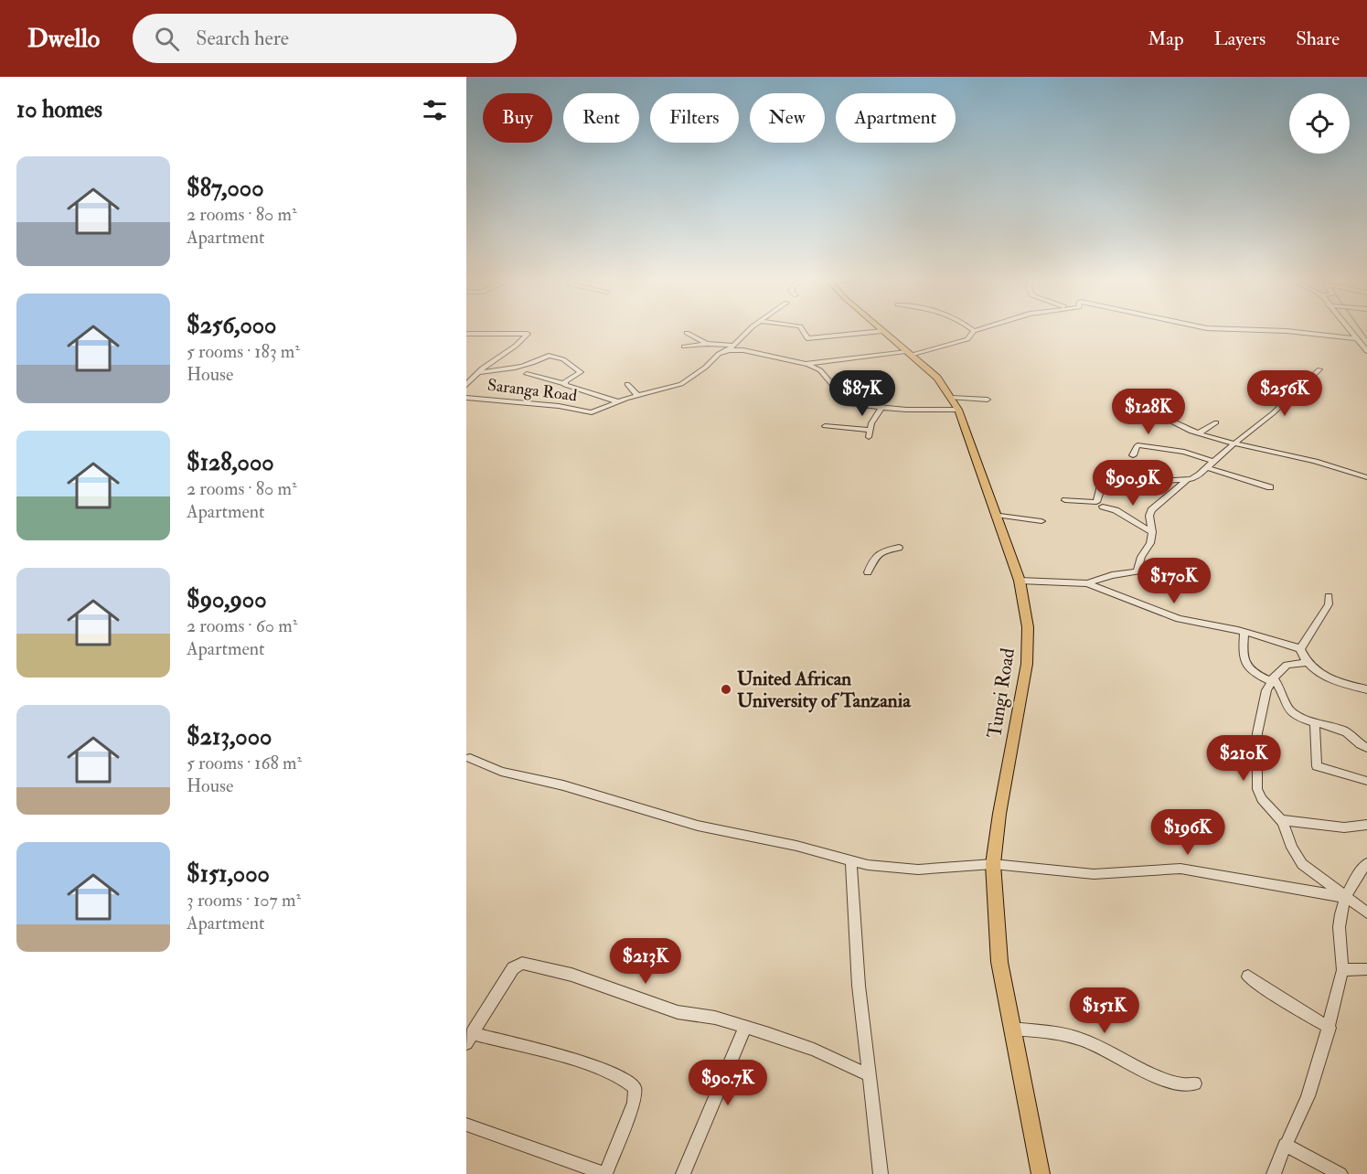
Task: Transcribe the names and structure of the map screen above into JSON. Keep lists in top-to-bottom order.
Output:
{
  "streets": {
    "main road": ["Tungi Road"],
    "street": ["Saranga Road"]
  },
  "places": ["United African University of Tanzania"],
  "page": {
    "header": "Dwello",
    "search": "Search here",
    "nav": ["Map", "Layers", "Share"],
    "heading": "10 homes",
    "chip": [
      "Buy",
      "Rent",
      "Filters",
      "New",
      "Apartment"
    ],
    "list": [
      {
        "name": "$87,000",
        "note": "2 rooms · 80 m² · Apartment"
      },
      {
        "name": "$256,000",
        "note": "5 rooms · 183 m² · House"
      },
      {
        "name": "$128,000",
        "note": "2 rooms · 80 m² · Apartment"
      },
      {
        "name": "$90,900",
        "note": "2 rooms · 60 m² · Apartment"
      },
      {
        "name": "$213,000",
        "note": "5 rooms · 168 m² · House"
      },
      {
        "name": "$151,000",
        "note": "3 rooms · 107 m² · Apartment"
      }
    ],
    "price": [
      "$87K",
      "$256K",
      "$128K",
      "$90.9K",
      "$170K",
      "$210K",
      "$196K",
      "$213K",
      "$151K",
      "$90.7K"
    ]
  }
}
